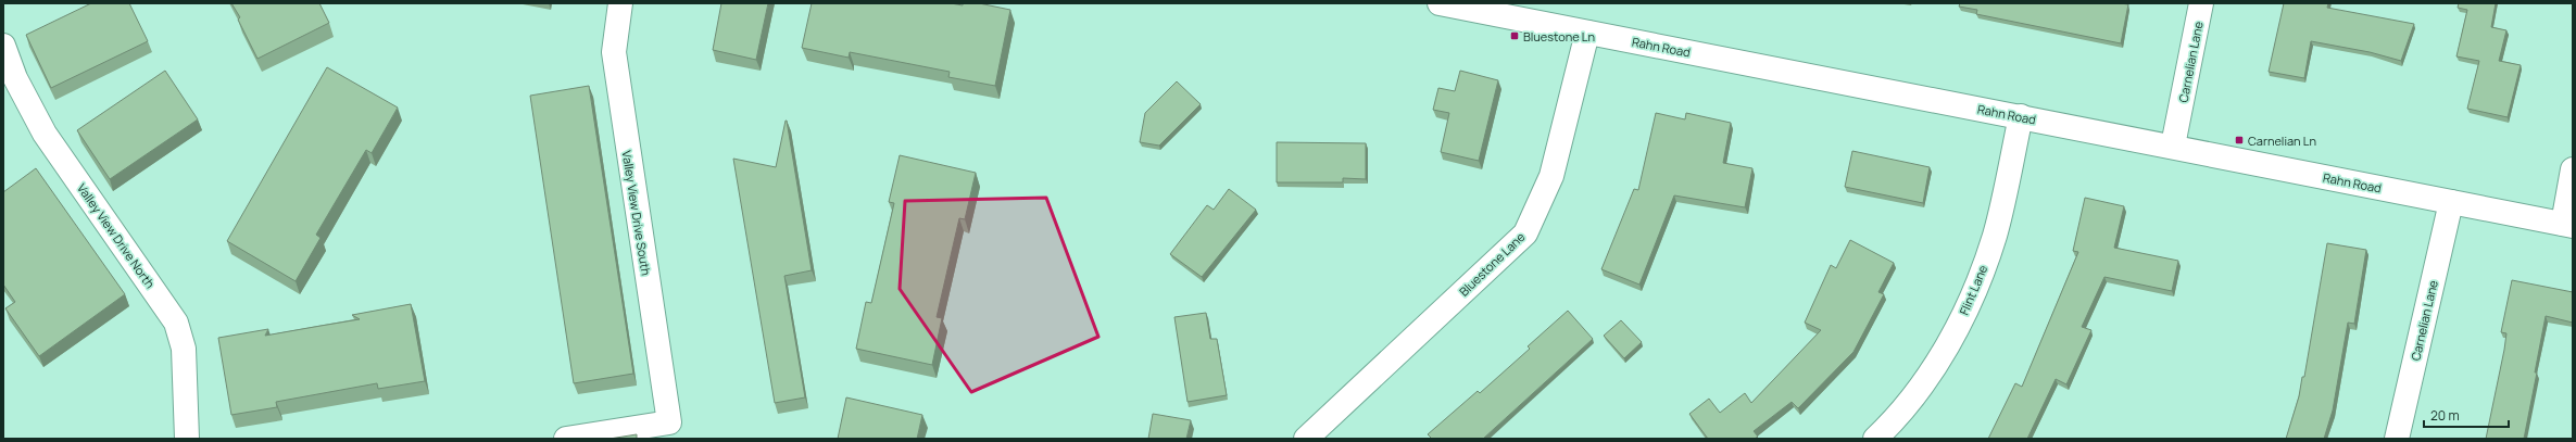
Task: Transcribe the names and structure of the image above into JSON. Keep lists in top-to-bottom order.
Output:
{
  "streets": {
    "street": [
      "Rahn Road",
      "Carnelian Lane",
      "Valley View Drive South",
      "Valley View Drive North",
      "Bluestone Lane",
      "Flint Lane"
    ]
  },
  "crossings": [
    ["Rahn Road", "Carnelian Lane"],
    ["Rahn Road", "Bluestone Lane"],
    ["Rahn Road", "Flint Lane"]
  ],
  "places": {
    "transit": ["Bluestone Ln", "Carnelian Ln"]
  },
  "scale_bar": "20 m"
}
